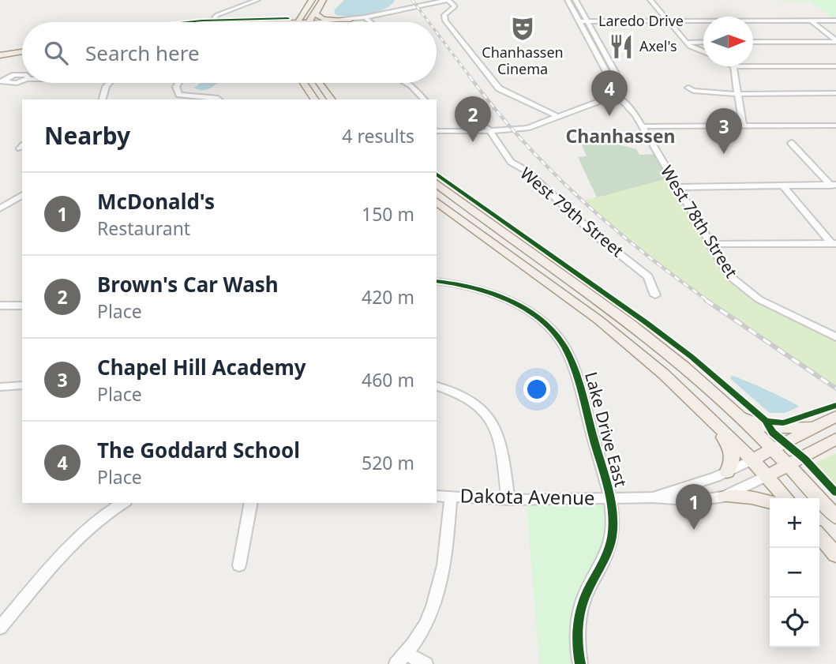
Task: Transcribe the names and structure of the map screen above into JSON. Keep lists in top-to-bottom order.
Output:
{
  "streets": {
    "street": [
      "Laredo Drive",
      "West 79th Street",
      "West 78th Street",
      "Lake Drive East",
      "Dakota Avenue"
    ]
  },
  "crossings": [
    ["Lake Drive East", "Dakota Avenue"]
  ],
  "districts": ["Chanhassen"],
  "places": {
    "theatre": ["Chanhassen Cinema"],
    "restaurant": ["Axel's"]
  },
  "north": "right",
  "page": {
    "search": "Search here",
    "pins": [
      "4",
      "2",
      "3",
      "1"
    ],
    "heading": ["Nearby", "4 results"],
    "list": [
      {
        "mark": "1",
        "name": "McDonald's",
        "note": "Restaurant",
        "value": "150 m"
      },
      {
        "mark": "2",
        "name": "Brown's Car Wash",
        "note": "Place",
        "value": "420 m"
      },
      {
        "mark": "3",
        "name": "Chapel Hill Academy",
        "note": "Place",
        "value": "460 m"
      },
      {
        "mark": "4",
        "name": "The Goddard School",
        "note": "Place",
        "value": "520 m"
      }
    ],
    "map_buttons": ["+", "−"]
  }
}
